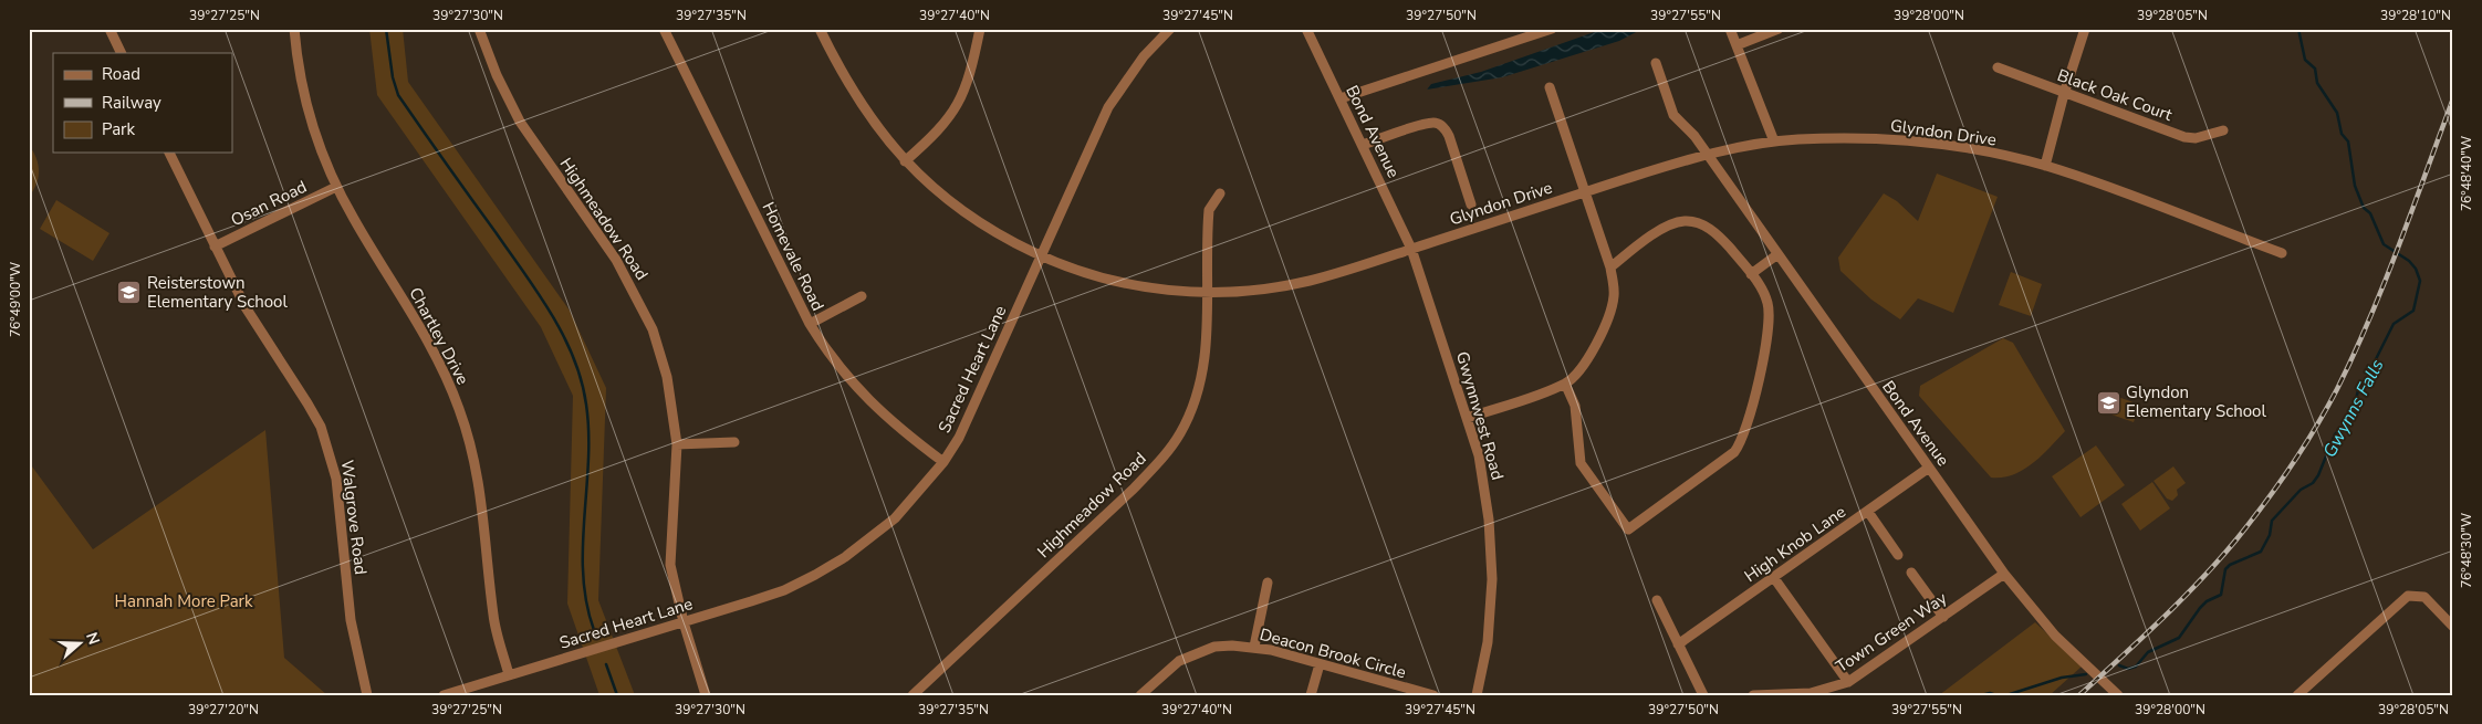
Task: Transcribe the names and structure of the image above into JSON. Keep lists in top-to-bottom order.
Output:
{
  "streets": {
    "street": [
      "Black Oak Court",
      "Bond Avenue",
      "Glyndon Drive",
      "Osan Road",
      "Highmeadow Road",
      "Homevale Road",
      "Chartley Drive",
      "Sacred Heart Lane",
      "Gwynnwest Road",
      "Walgrove Road",
      "High Knob Lane",
      "Town Green Way",
      "Deacon Brook Circle"
    ]
  },
  "crossings": [
    ["Bond Avenue", "Glyndon Drive"],
    ["Bond Avenue", "Gwynnwest Road"],
    ["Bond Avenue", "High Knob Lane"],
    ["Bond Avenue", "Town Green Way"],
    ["Glyndon Drive", "Highmeadow Road"],
    ["Glyndon Drive", "Sacred Heart Lane"],
    ["Glyndon Drive", "Gwynnwest Road"],
    ["Osan Road", "Chartley Drive"],
    ["Osan Road", "Walgrove Road"],
    ["Highmeadow Road", "Sacred Heart Lane"],
    ["Homevale Road", "Sacred Heart Lane"],
    ["Chartley Drive", "Sacred Heart Lane"]
  ],
  "water": ["Gwynns Falls"],
  "parks": ["Hannah More Park"],
  "places": {
    "school or university": ["Reisterstown Elementary School", "Glyndon Elementary School"]
  },
  "legend": ["Road", "Railway", "Park"],
  "north": "right",
  "coordinates": [
    "39°27'25\"N",
    "39°27'30\"N",
    "39°27'35\"N",
    "39°27'40\"N",
    "39°27'45\"N",
    "39°27'50\"N",
    "39°27'55\"N",
    "39°28'00\"N",
    "39°28'05\"N",
    "39°28'10\"N",
    "76°48'40\"W",
    "76°49'00\"W",
    "76°48'30\"W",
    "39°27'20\"N"
  ]
}
